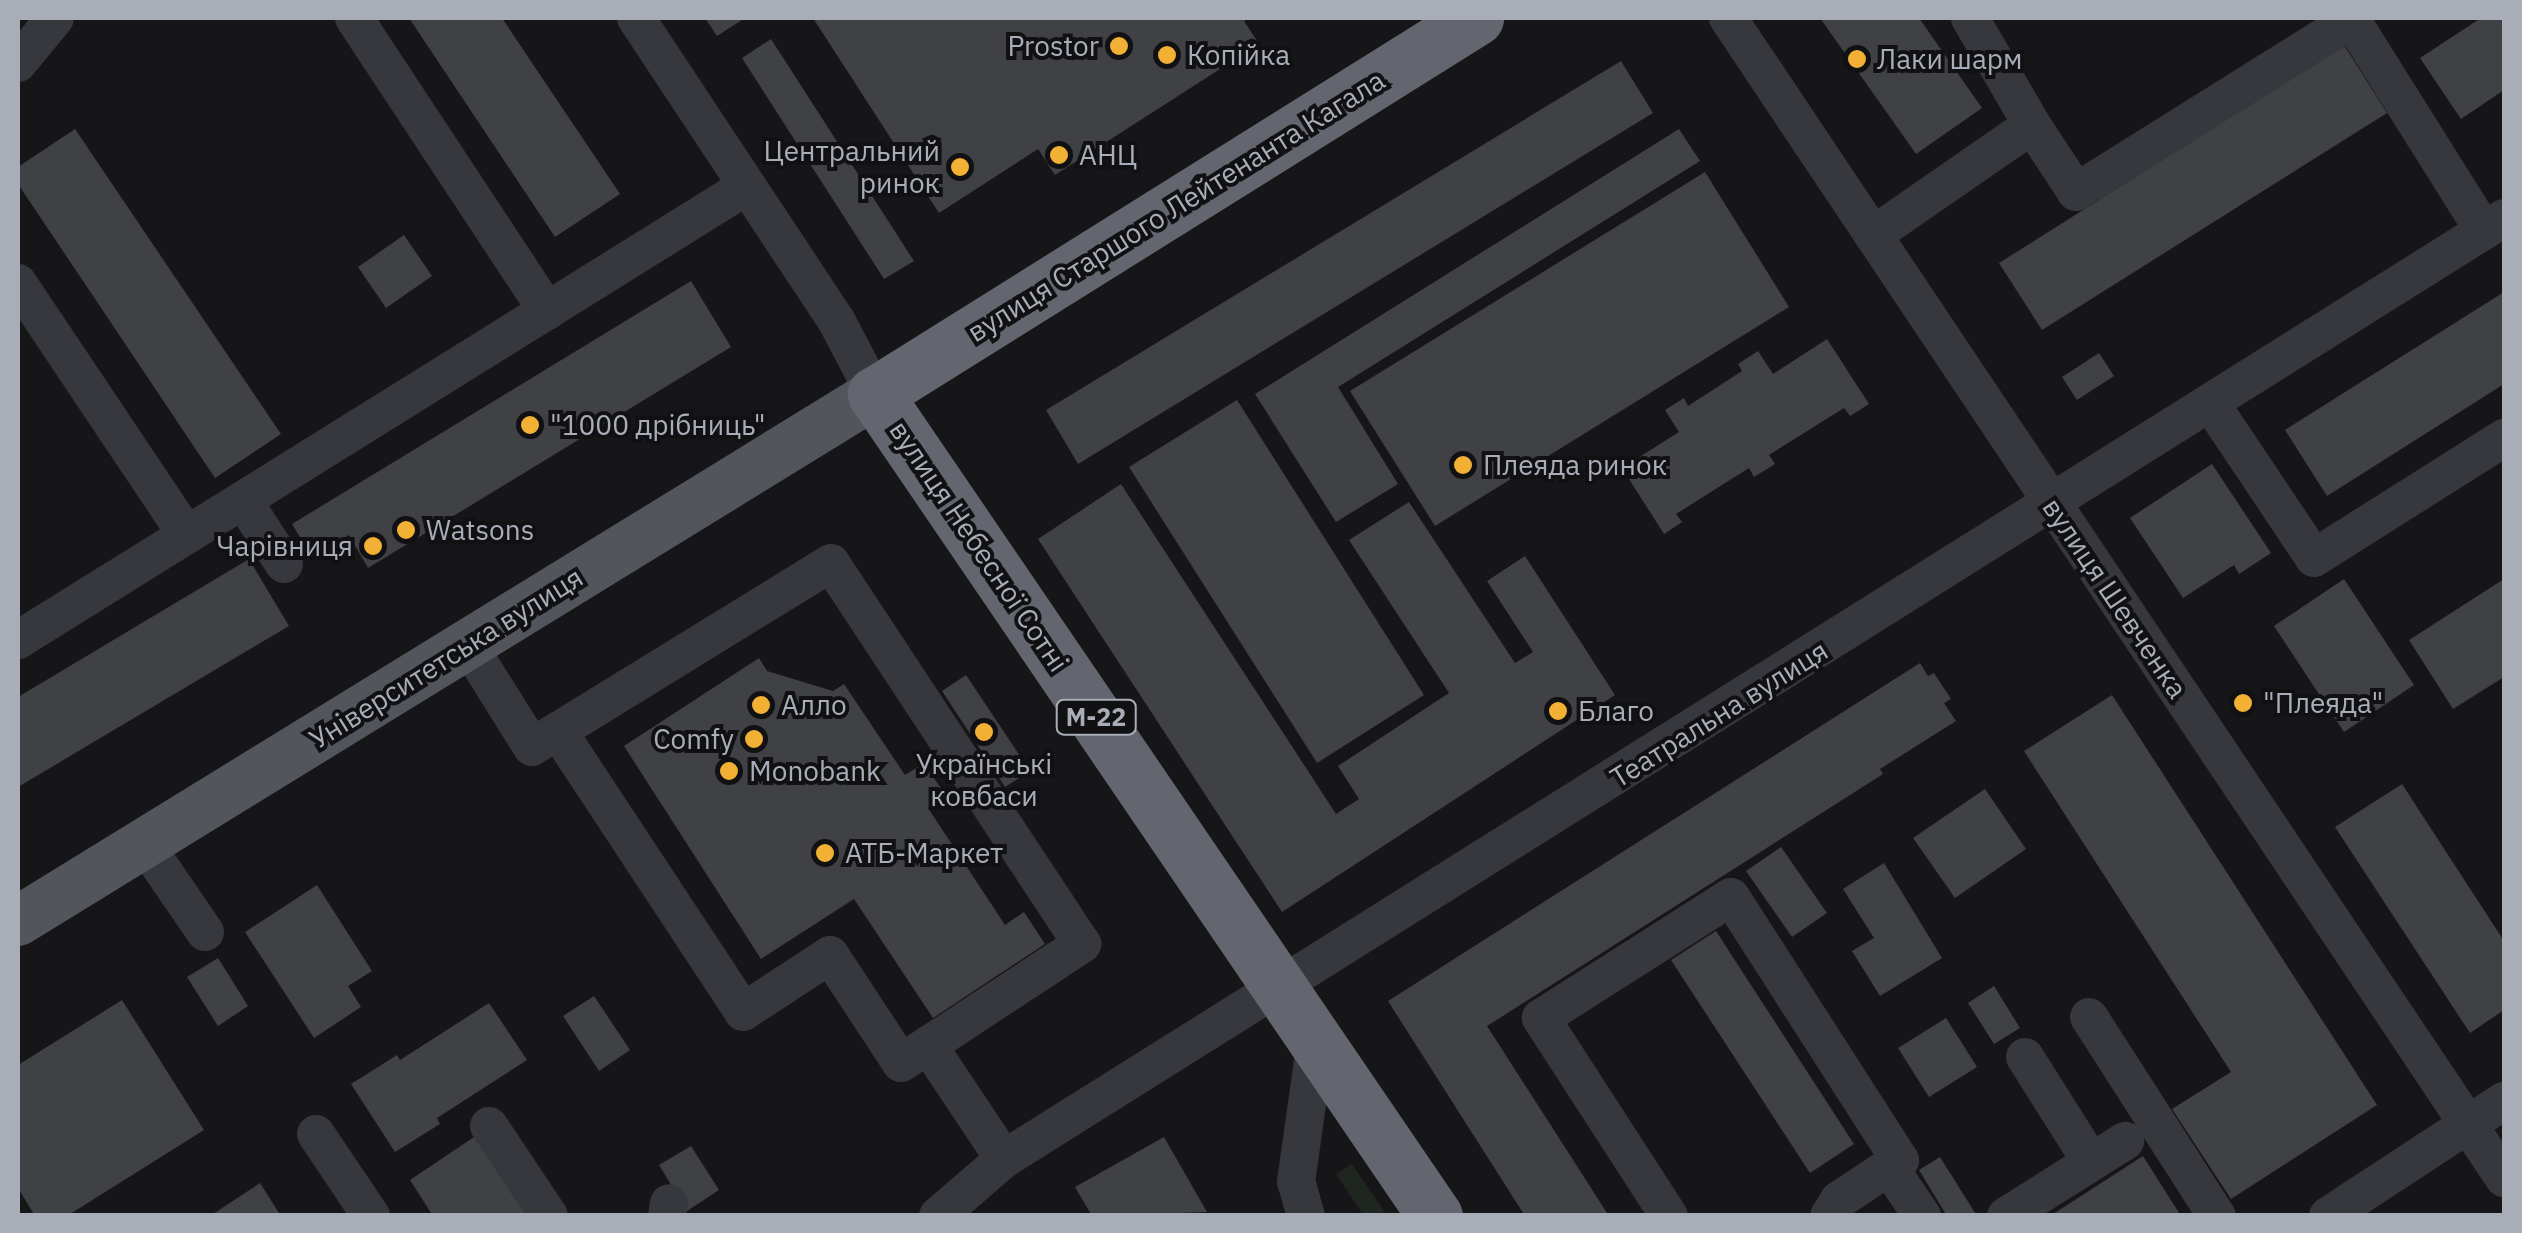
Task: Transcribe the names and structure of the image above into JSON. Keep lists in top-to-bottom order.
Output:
{
  "streets": {
    "highway": ["вулиця Старшого Лейтенанта Кагала", "вулиця Небесної Сотні", "М-22"],
    "main road": ["Університетська вулиця"],
    "street": ["вулиця Шевченка", "Театральна вулиця"]
  },
  "crossings": [
    ["вулиця Старшого Лейтенанта Кагала", "вулиця Небесної Сотні"],
    ["вулиця Старшого Лейтенанта Кагала", "Університетська вулиця"],
    ["вулиця Небесної Сотні", "Університетська вулиця"],
    ["вулиця Небесної Сотні", "Театральна вулиця"],
    ["вулиця Шевченка", "Театральна вулиця"]
  ],
  "places": [
    "Prostor",
    "Копійка",
    "Лаки шарм",
    "АНЦ",
    "Центральний ринок",
    "\"1000 дрібниць\"",
    "Плеяда ринок",
    "Watsons",
    "Чарівниця",
    "\"Плеяда\"",
    "Алло",
    "Благо",
    "Українські ковбаси",
    "Comfy",
    "Monobank",
    "АТБ-Маркет"
  ]
}
